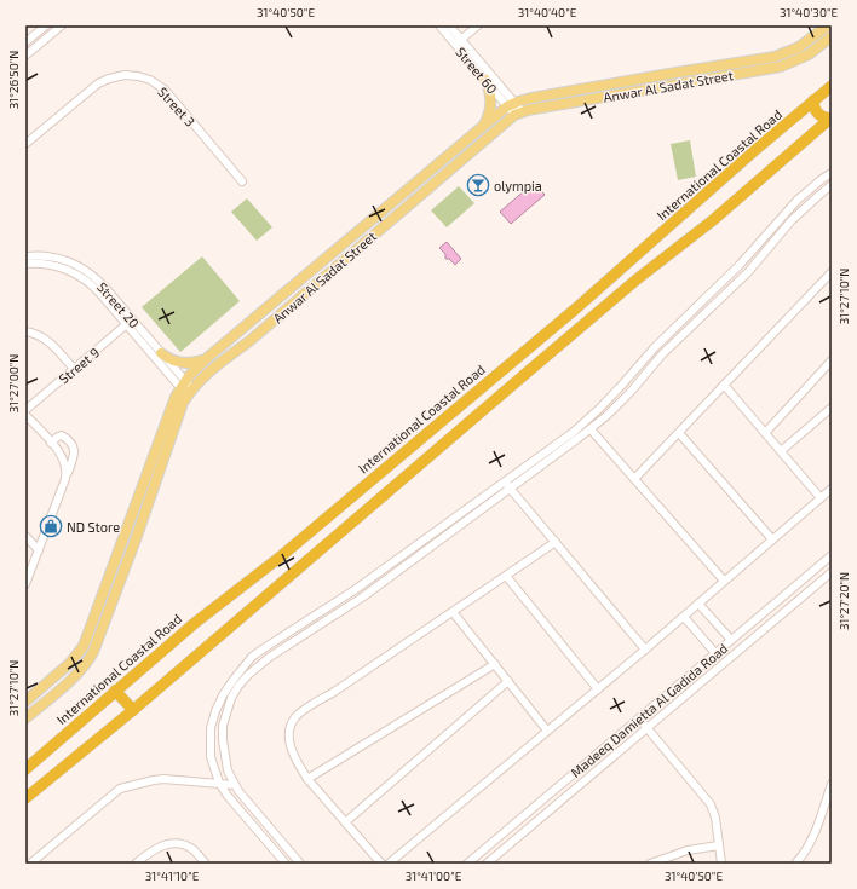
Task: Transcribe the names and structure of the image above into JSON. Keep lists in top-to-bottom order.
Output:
{
  "streets": {
    "highway": ["International Coastal Road"],
    "main road": ["Anwar Al Sadat Street"],
    "street": [
      "Street 60",
      "Street 3",
      "Street 20",
      "Street 9",
      "Madeeq Damietta Al Gadida Road"
    ]
  },
  "crossings": [
    ["Street 60", "Anwar Al Sadat Street"],
    ["Anwar Al Sadat Street", "Street 20"],
    ["Street 20", "Street 9"]
  ],
  "places": {
    "bar": ["olympia"],
    "shop": ["ND Store"]
  },
  "coordinates": [
    "31°40'50\"E",
    "31°40'40\"E",
    "31°40'30\"E",
    "31°26'50\"N",
    "31°27'10\"N",
    "31°27'00\"N",
    "31°27'20\"N",
    "31°41'10\"E",
    "31°41'00\"E"
  ]
}
